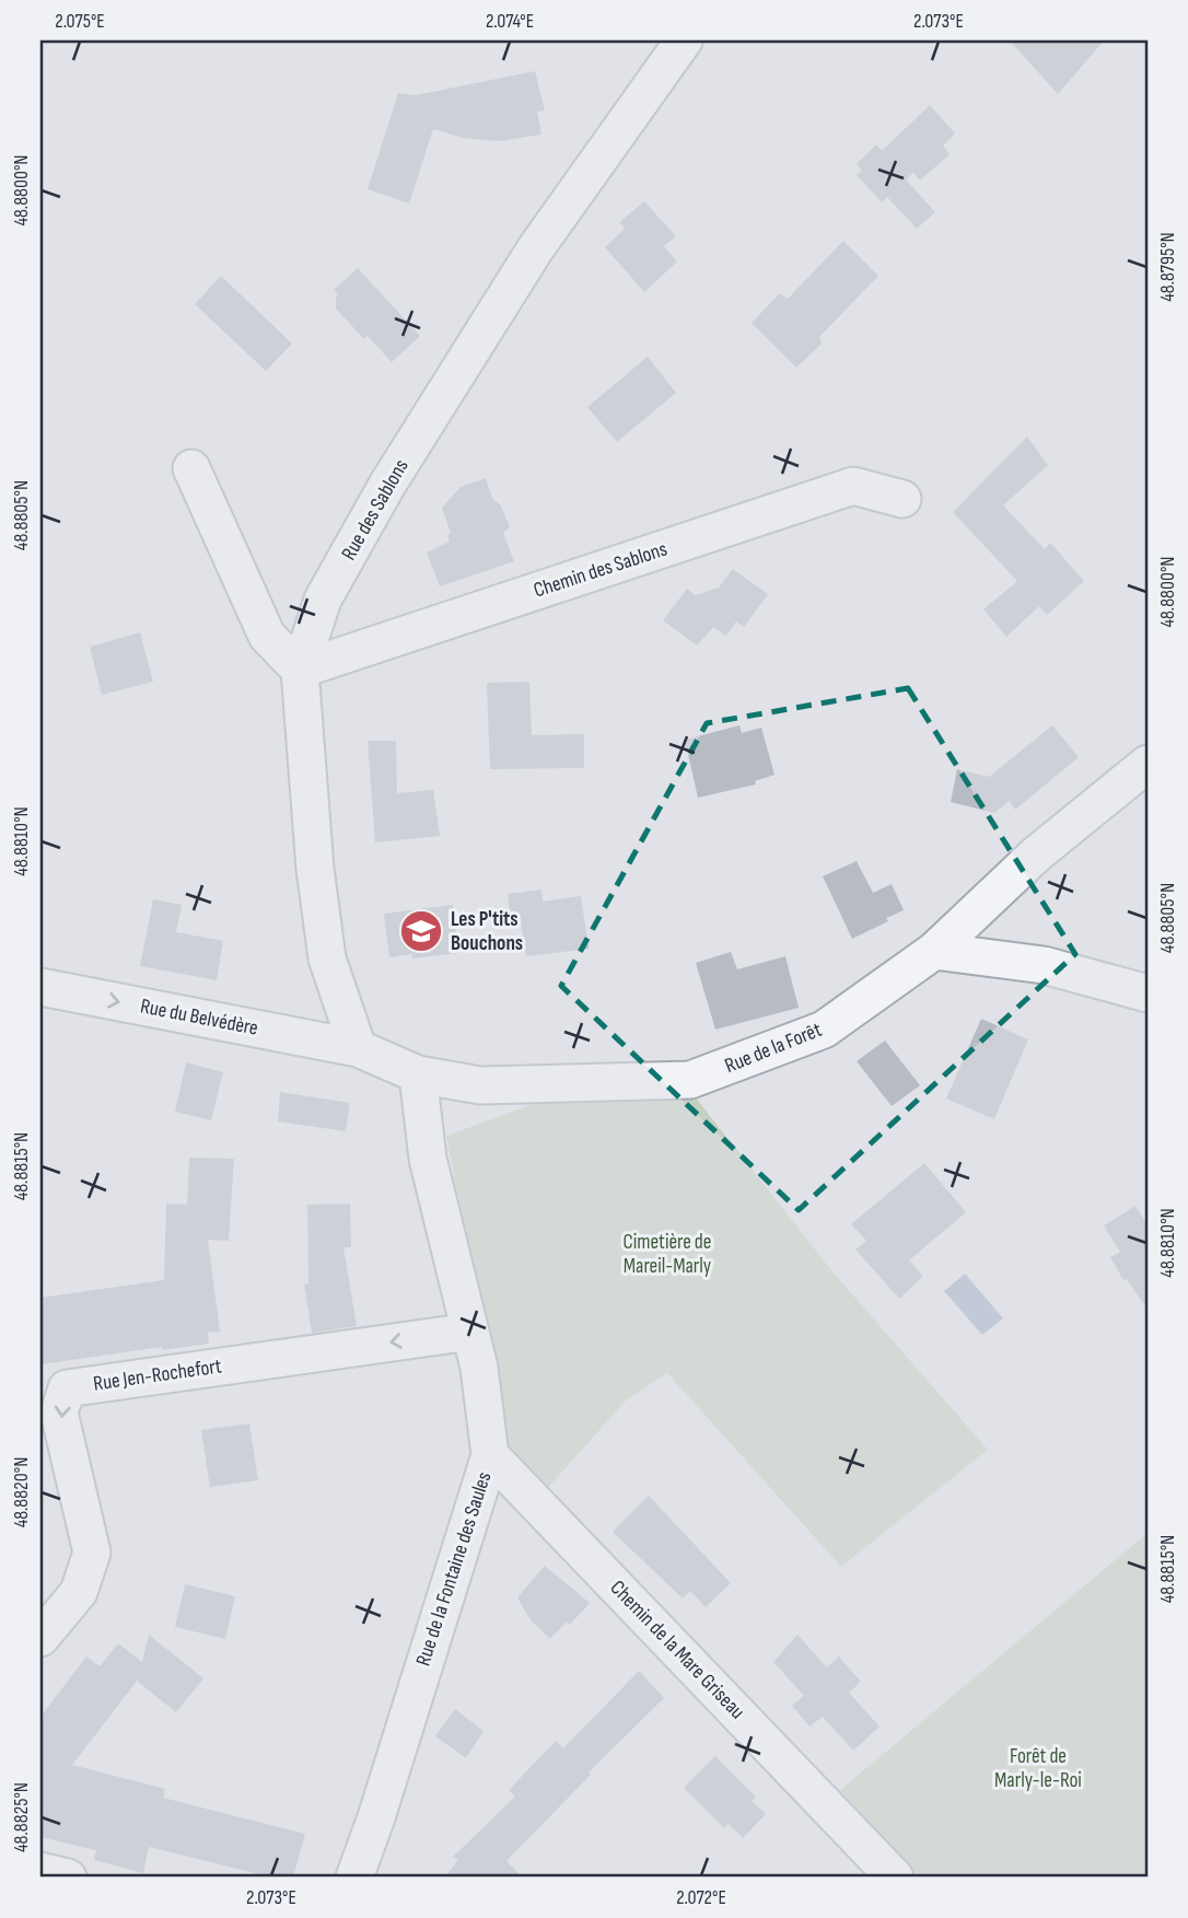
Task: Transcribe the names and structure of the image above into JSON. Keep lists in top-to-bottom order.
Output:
{
  "streets": {
    "street": [
      "Rue des Sablons",
      "Chemin des Sablons",
      "Rue du Belvédère",
      "Rue de la Forêt",
      "Rue Jen-Rochefort",
      "Rue de la Fontaine des Saules",
      "Chemin de la Mare Griseau"
    ]
  },
  "crossings": [
    ["Rue des Sablons", "Chemin des Sablons"],
    ["Rue des Sablons", "Rue du Belvédère"],
    ["Rue des Sablons", "Rue de la Forêt"],
    ["Rue du Belvédère", "Rue de la Forêt"],
    ["Rue de la Forêt", "Rue de la Fontaine des Saules"],
    ["Rue Jen-Rochefort", "Rue de la Fontaine des Saules"],
    ["Rue de la Fontaine des Saules", "Chemin de la Mare Griseau"]
  ],
  "one_way": ["Rue du Belvédère"],
  "parks": ["Cimetière de Mareil-Marly", "Forêt de Marly-le-Roi"],
  "places": {
    "school or university": ["Les P'tits Bouchons"]
  },
  "coordinates": [
    "2.075°E",
    "2.074°E",
    "2.073°E",
    "48.8800°N",
    "48.8795°N",
    "48.8805°N",
    "48.8810°N",
    "48.8815°N",
    "48.8820°N",
    "48.8825°N",
    "2.072°E"
  ]
}
